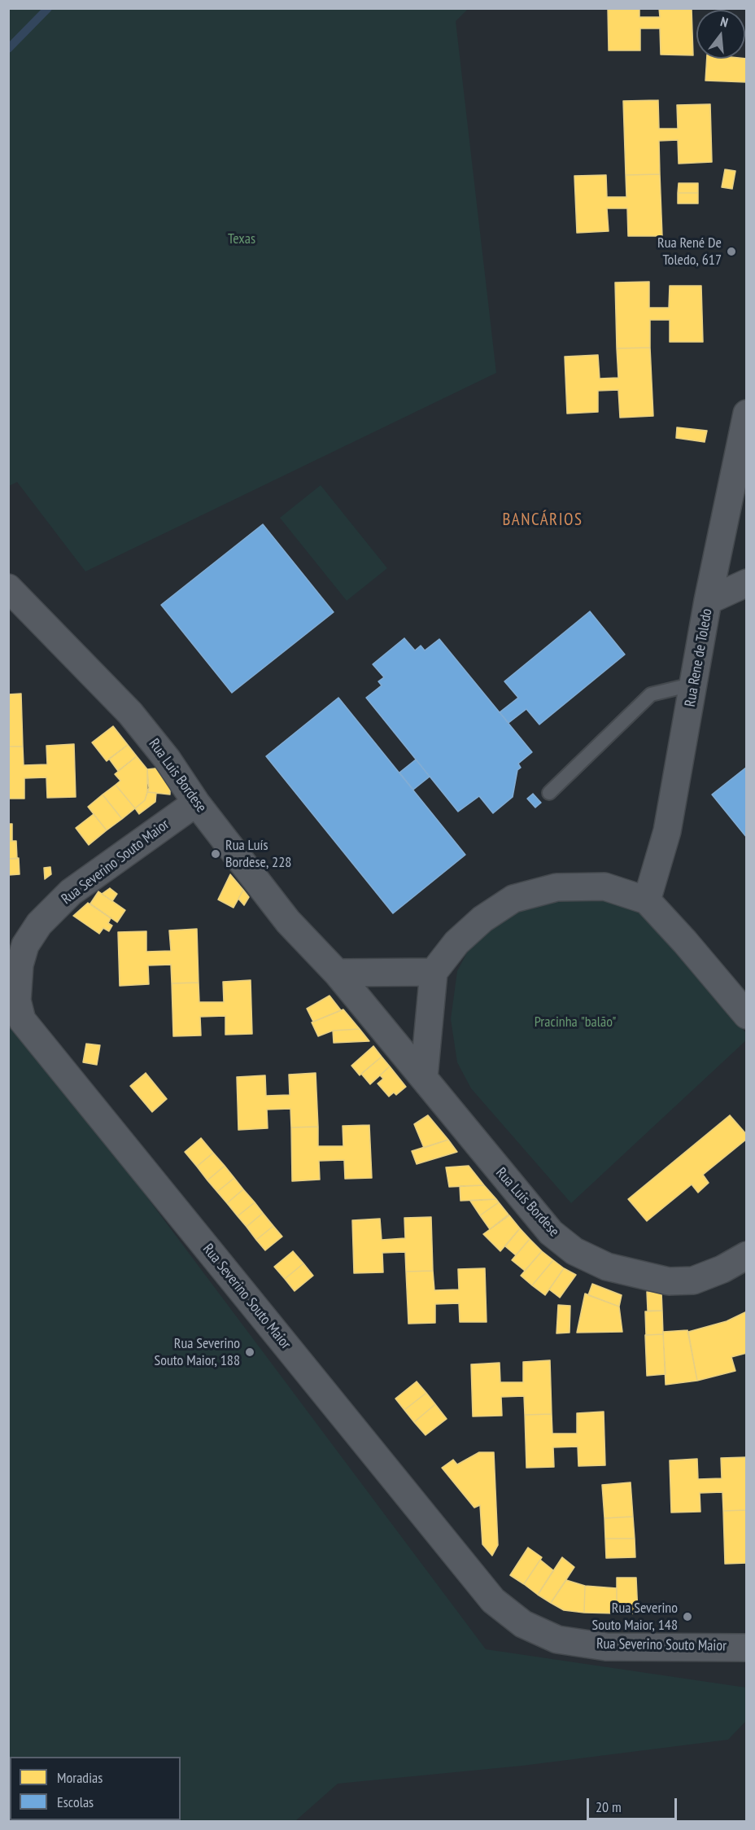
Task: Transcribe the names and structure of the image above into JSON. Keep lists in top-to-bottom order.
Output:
{
  "streets": {
    "street": ["Rua Rene de Toledo", "Rua Luis Bordese", "Rua Severino Souto Maior"]
  },
  "crossings": [
    ["Rua Luis Bordese", "Rua Severino Souto Maior"]
  ],
  "districts": ["BANCÁRIOS"],
  "parks": ["Texas", "Pracinha \"balão\""],
  "places": [
    "Rua René De Toledo, 617",
    "Rua Luís Bordese, 228",
    "Rua Severino Souto Maior, 188",
    "Rua Severino Souto Maior, 148"
  ],
  "legend": ["Moradias", "Escolas"],
  "scale_bar": "20 m",
  "north": "top"
}
